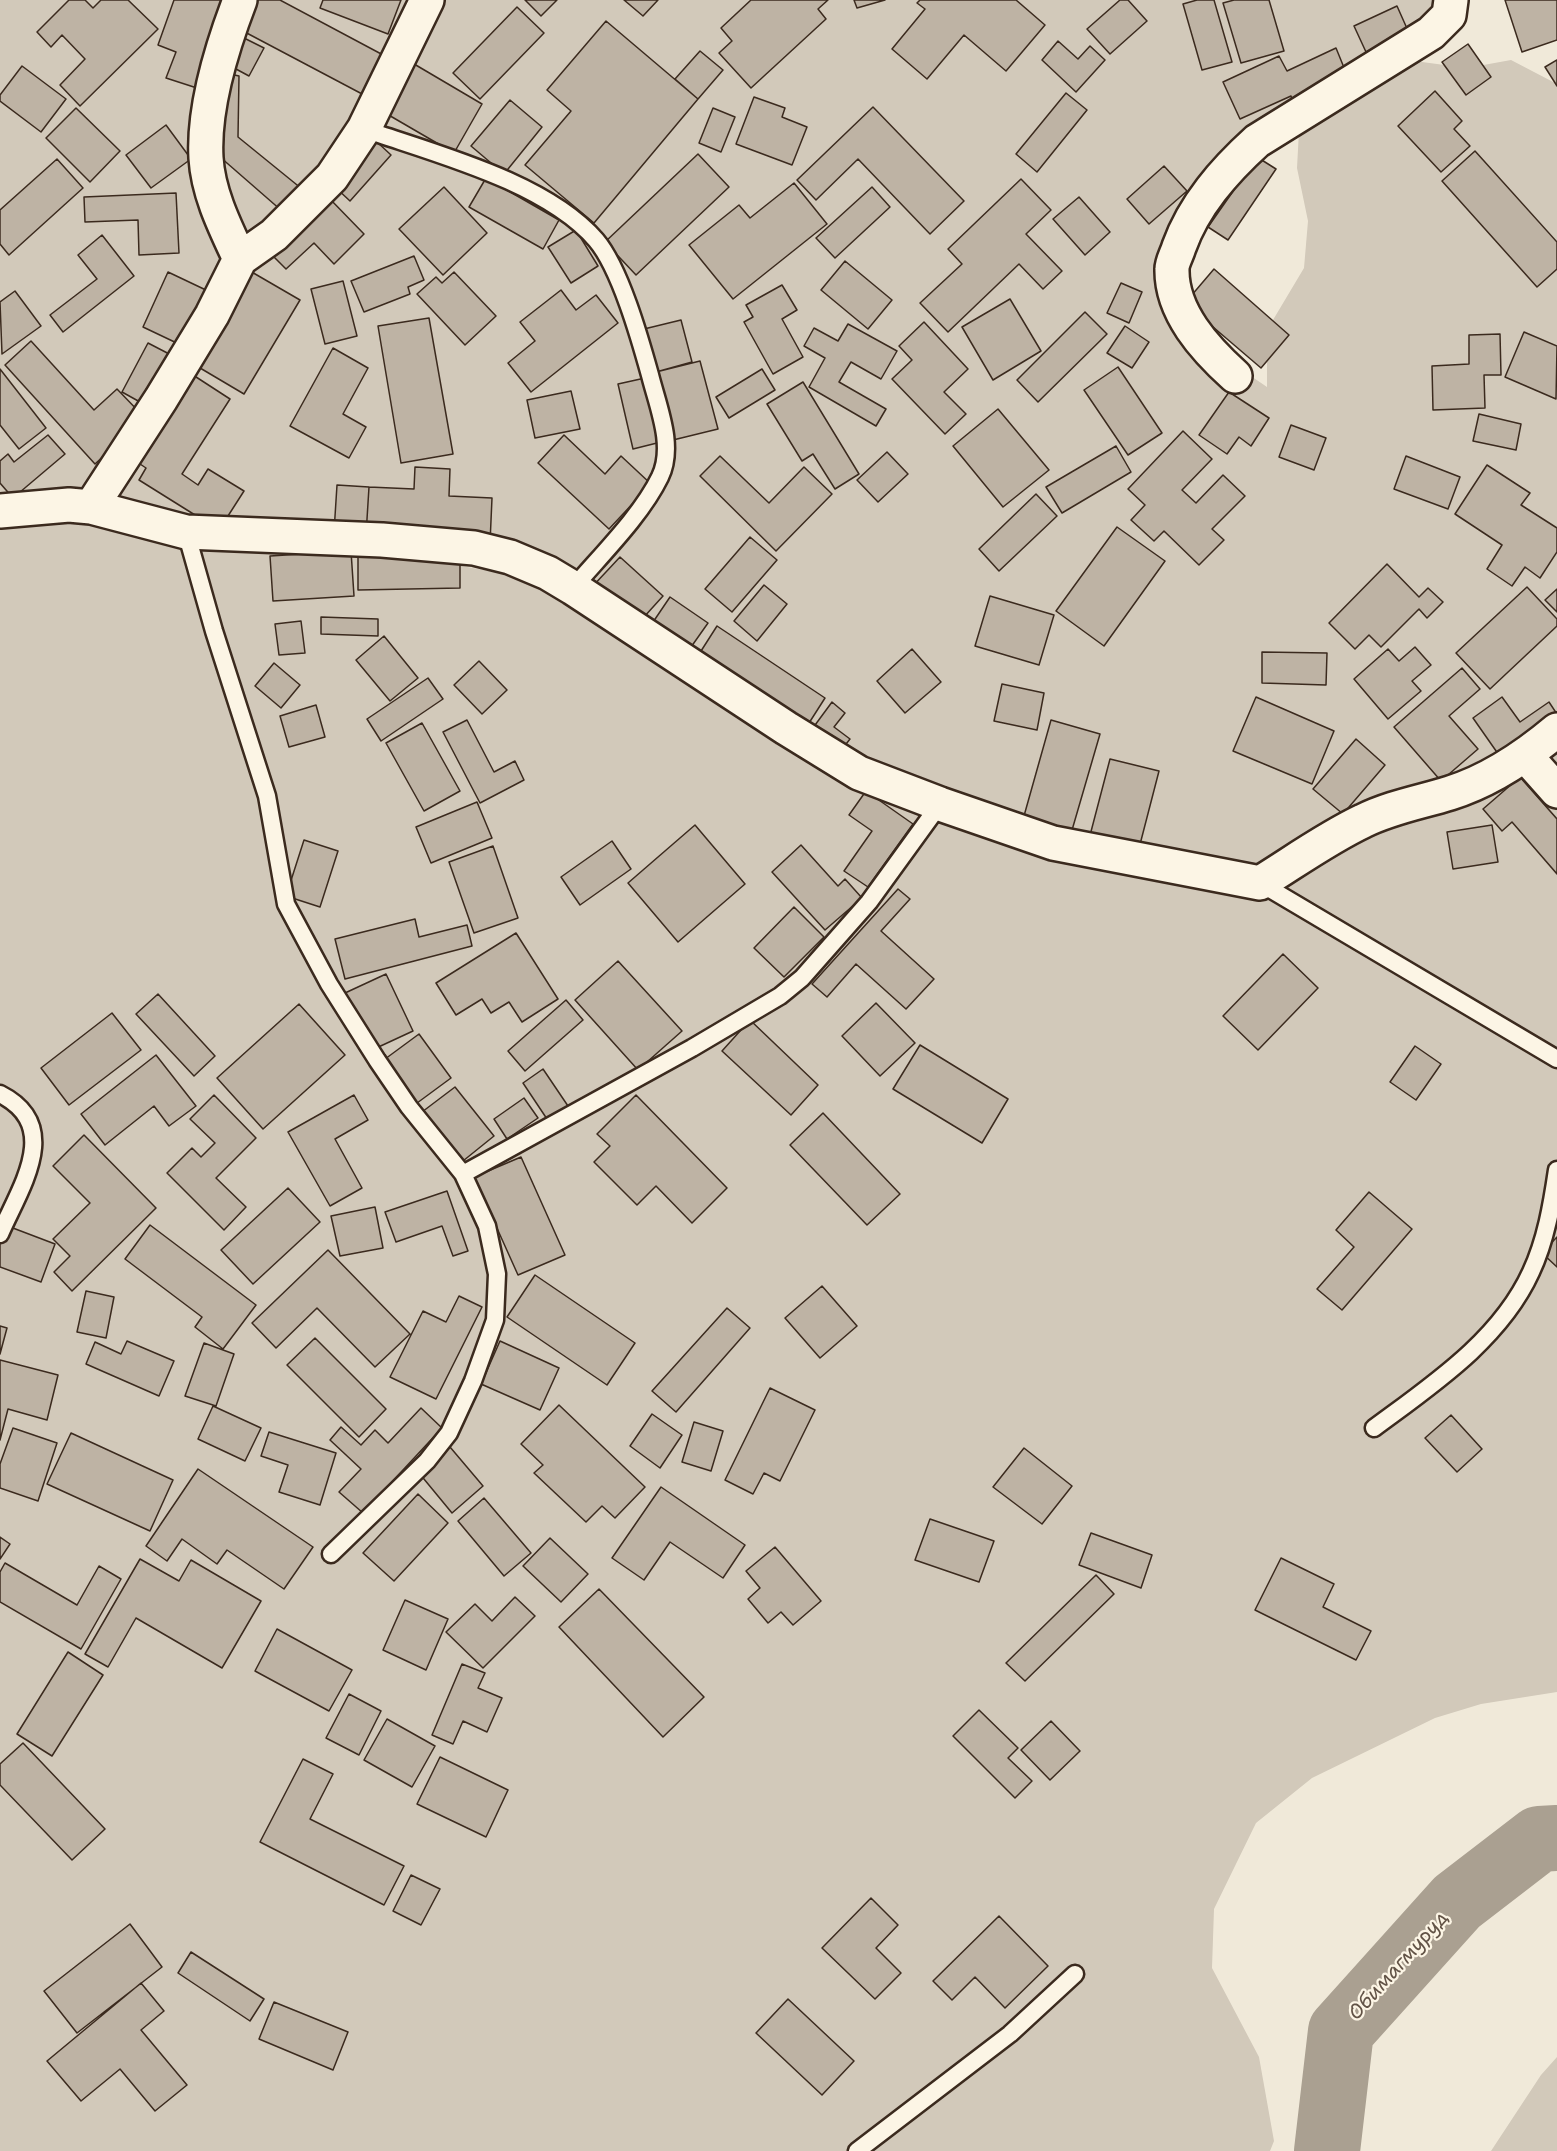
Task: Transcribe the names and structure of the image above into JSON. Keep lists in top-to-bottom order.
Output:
{
  "water": ["Обимагмуруд"]
}
